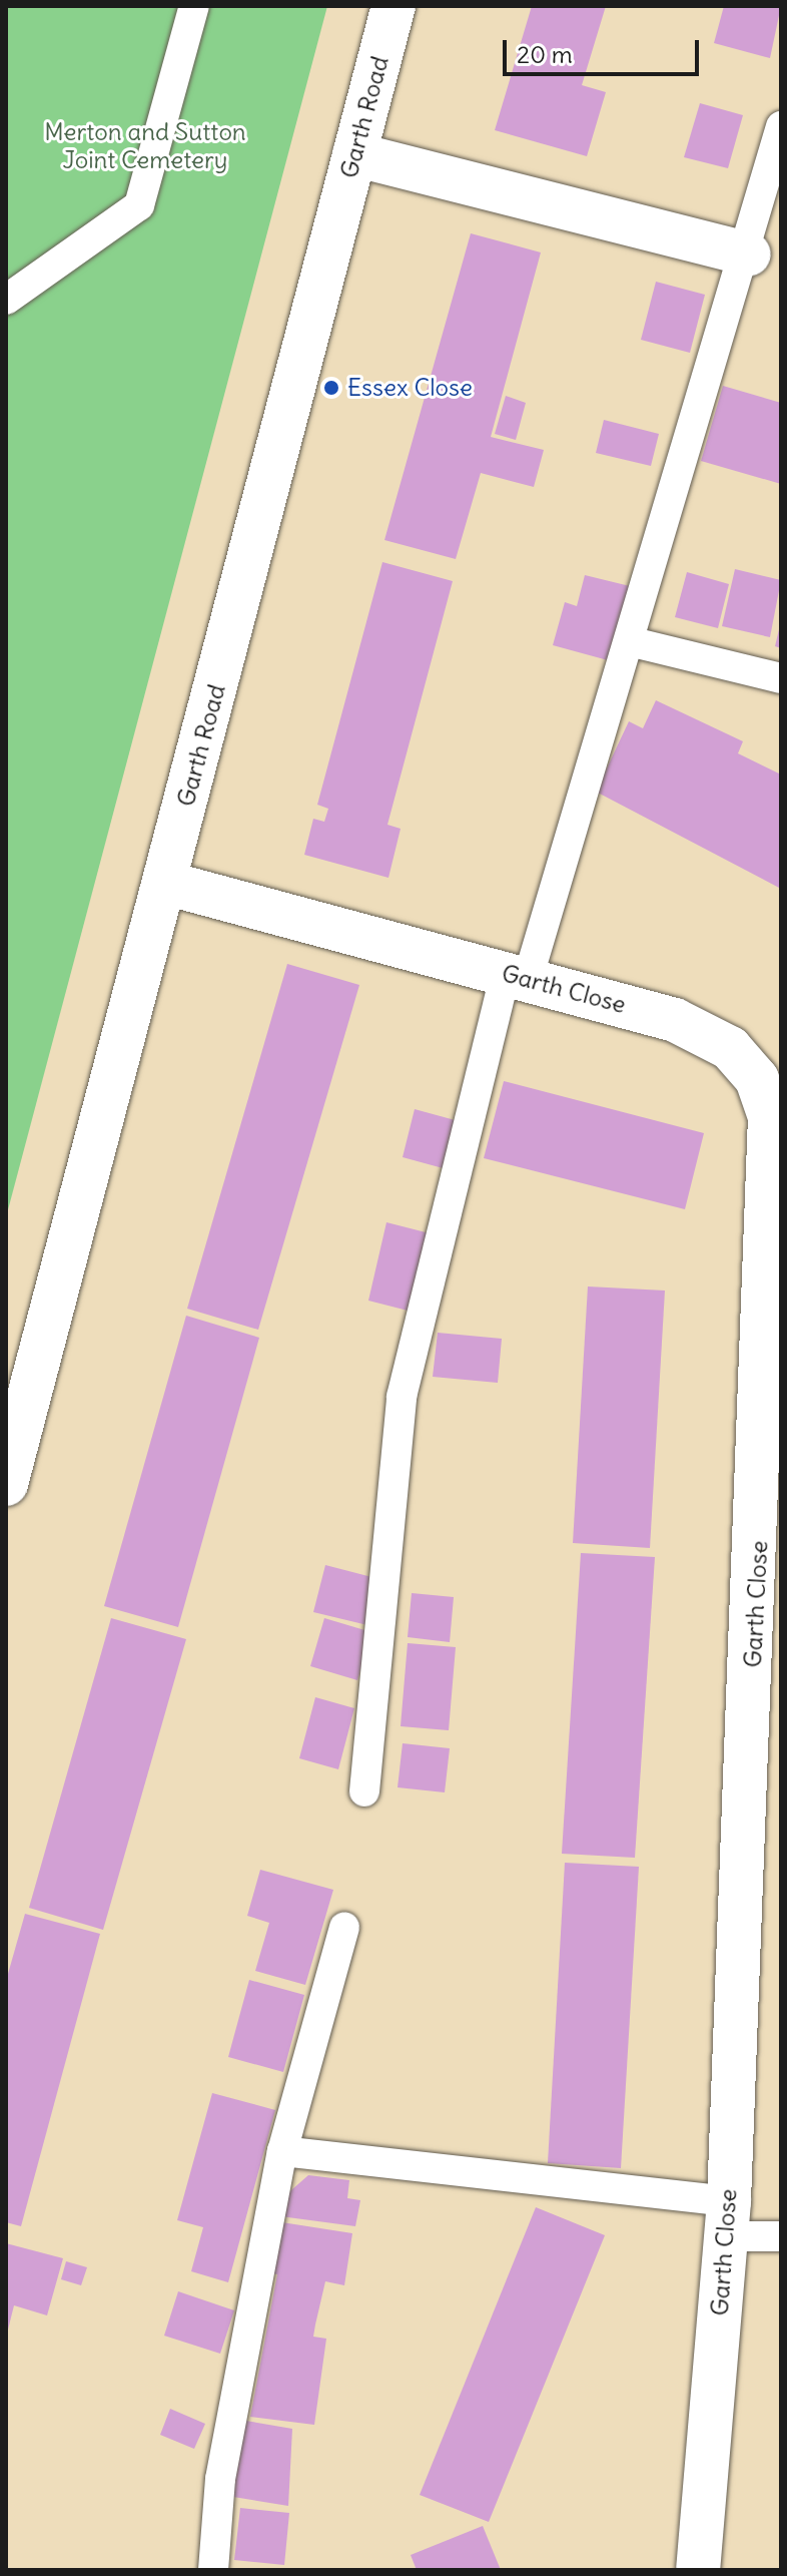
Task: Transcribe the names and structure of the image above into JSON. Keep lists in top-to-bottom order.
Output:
{
  "streets": {
    "street": ["Garth Road", "Garth Close"]
  },
  "crossings": [
    ["Garth Road", "Garth Close"]
  ],
  "parks": ["Merton and Sutton Joint Cemetery"],
  "places": ["Essex Close"],
  "scale_bar": "20 m"
}
